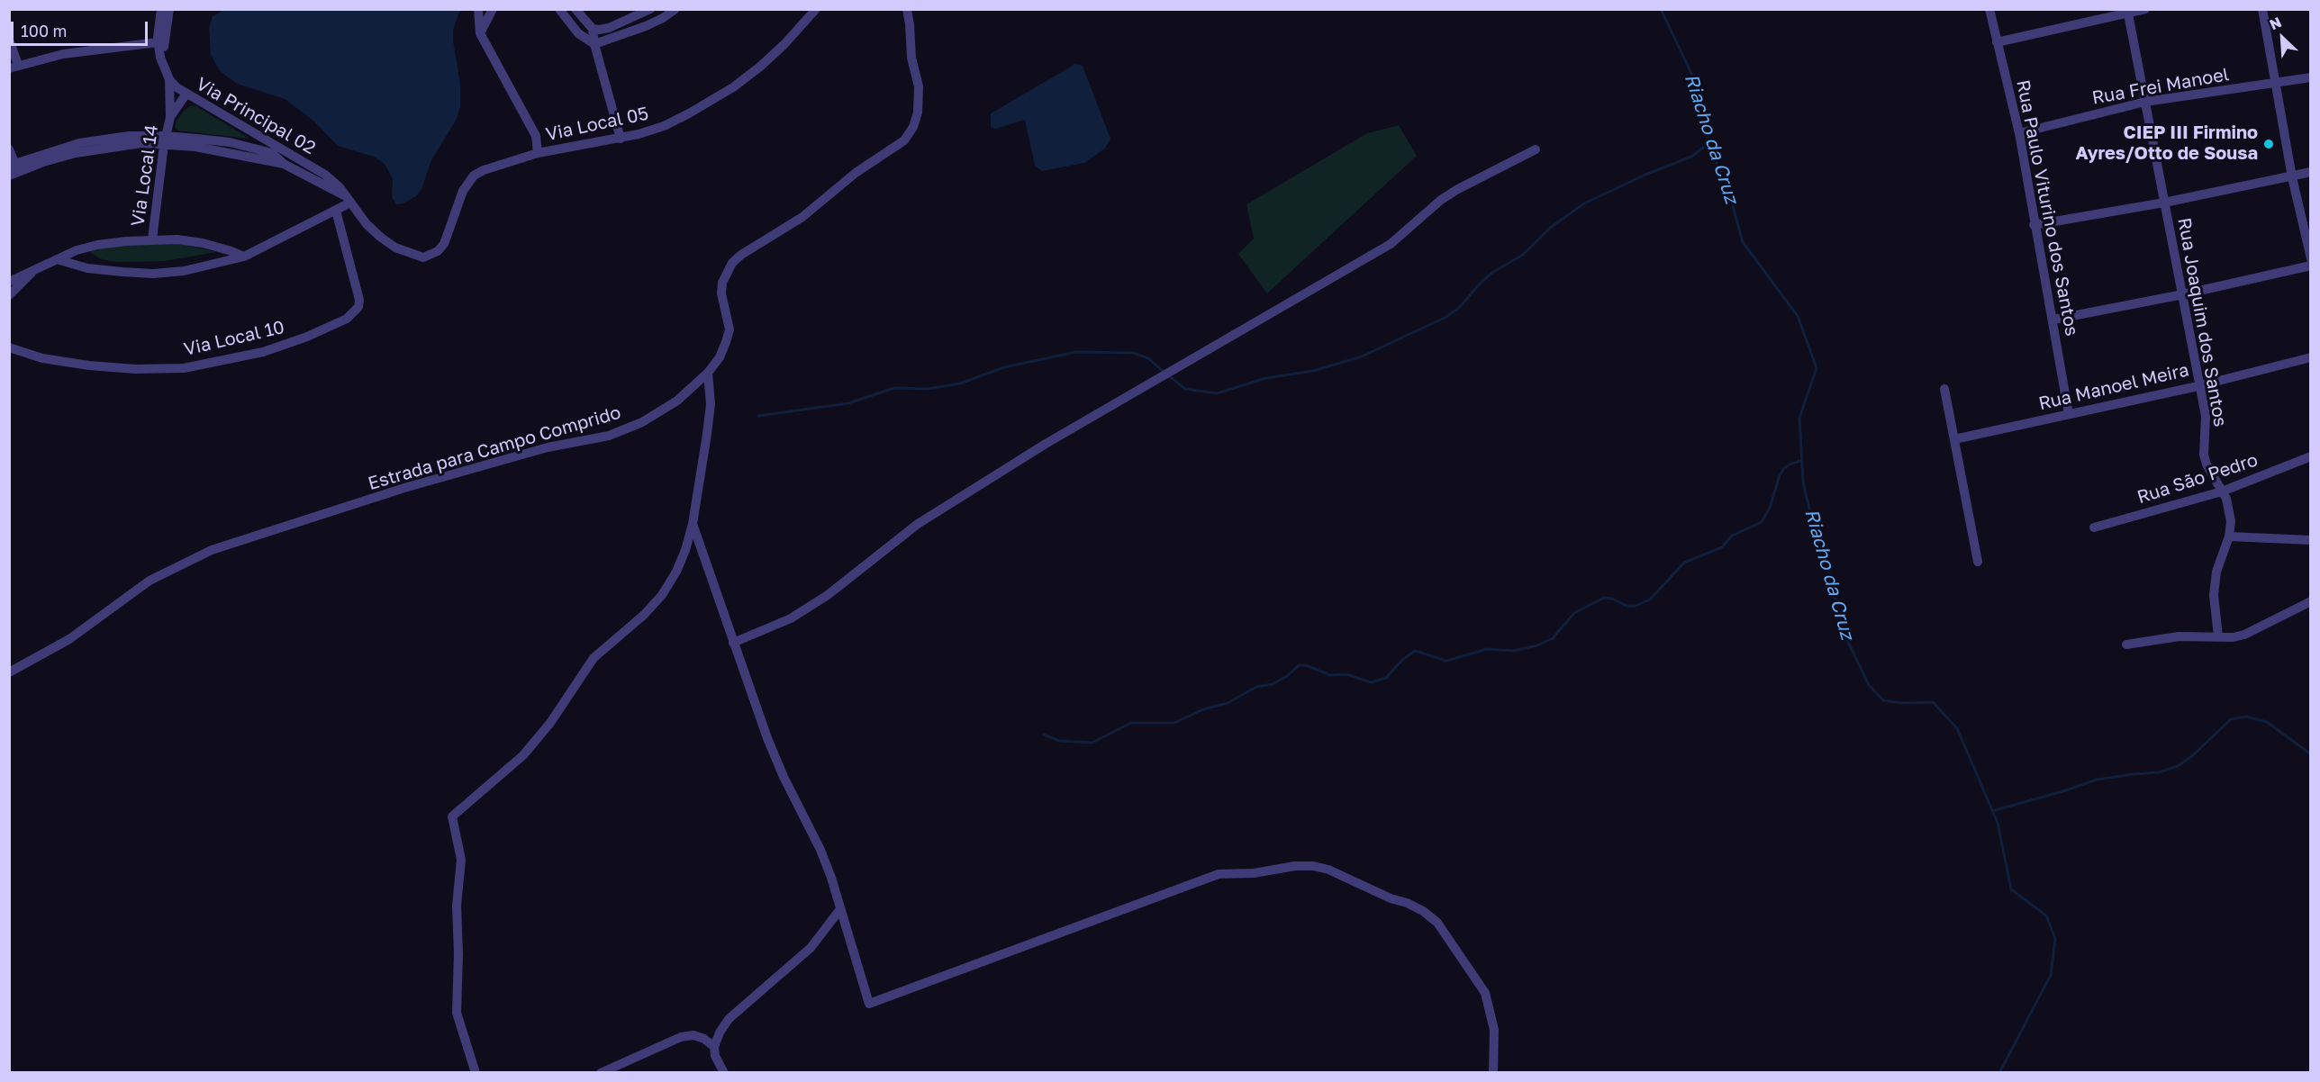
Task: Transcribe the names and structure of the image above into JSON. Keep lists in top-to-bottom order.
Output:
{
  "streets": {
    "street": [
      "Rua Frei Manoel",
      "Via Principal 02",
      "Via Local 05",
      "Via Local 14",
      "Rua Paulo Viturino dos Santos",
      "Rua Joaquim dos Santos",
      "Via Local 10",
      "Rua Manoel Meira",
      "Estrada para Campo Comprido",
      "Rua São Pedro"
    ]
  },
  "crossings": [
    ["Rua Frei Manoel", "Rua Paulo Viturino dos Santos"],
    ["Rua Frei Manoel", "Rua Joaquim dos Santos"],
    ["Via Principal 02", "Via Local 05"],
    ["Via Principal 02", "Via Local 14"],
    ["Rua Paulo Viturino dos Santos", "Rua Manoel Meira"],
    ["Rua Joaquim dos Santos", "Rua Manoel Meira"],
    ["Rua Joaquim dos Santos", "Rua São Pedro"]
  ],
  "water": ["Riacho da Cruz"],
  "places": ["CIEP III Firmino Ayres/Otto de Sousa"],
  "scale_bar": "100 m",
  "north": "top left"
}
